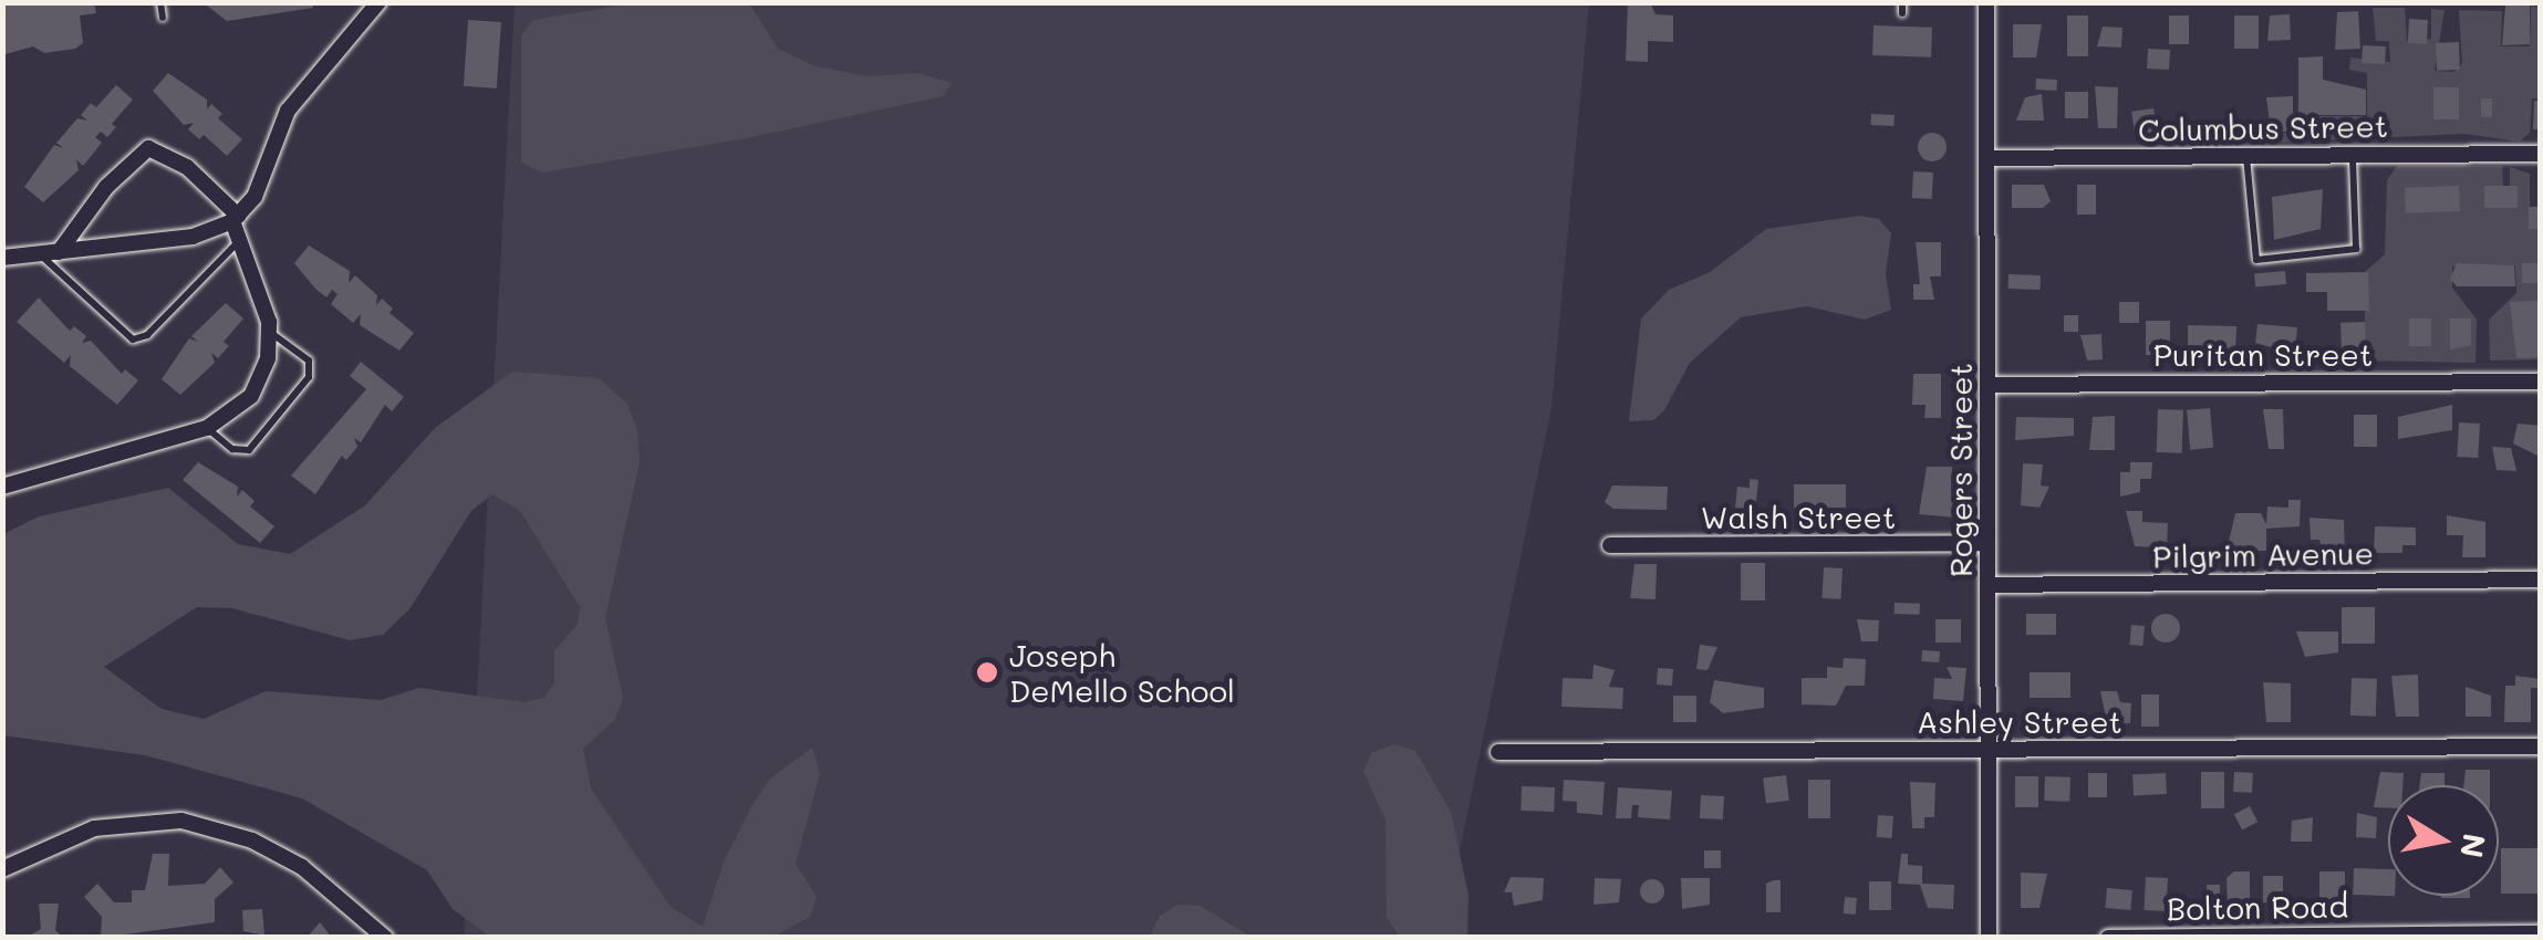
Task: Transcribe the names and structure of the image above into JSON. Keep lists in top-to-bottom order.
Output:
{
  "streets": {
    "street": [
      "Columbus Street",
      "Puritan Street",
      "Rogers Street",
      "Walsh Street",
      "Pilgrim Avenue",
      "Ashley Street",
      "Bolton Road"
    ]
  },
  "crossings": [
    ["Columbus Street", "Rogers Street"],
    ["Puritan Street", "Rogers Street"],
    ["Rogers Street", "Walsh Street"],
    ["Rogers Street", "Pilgrim Avenue"],
    ["Rogers Street", "Ashley Street"]
  ],
  "places": ["Joseph DeMello School"],
  "north": "right"
}
